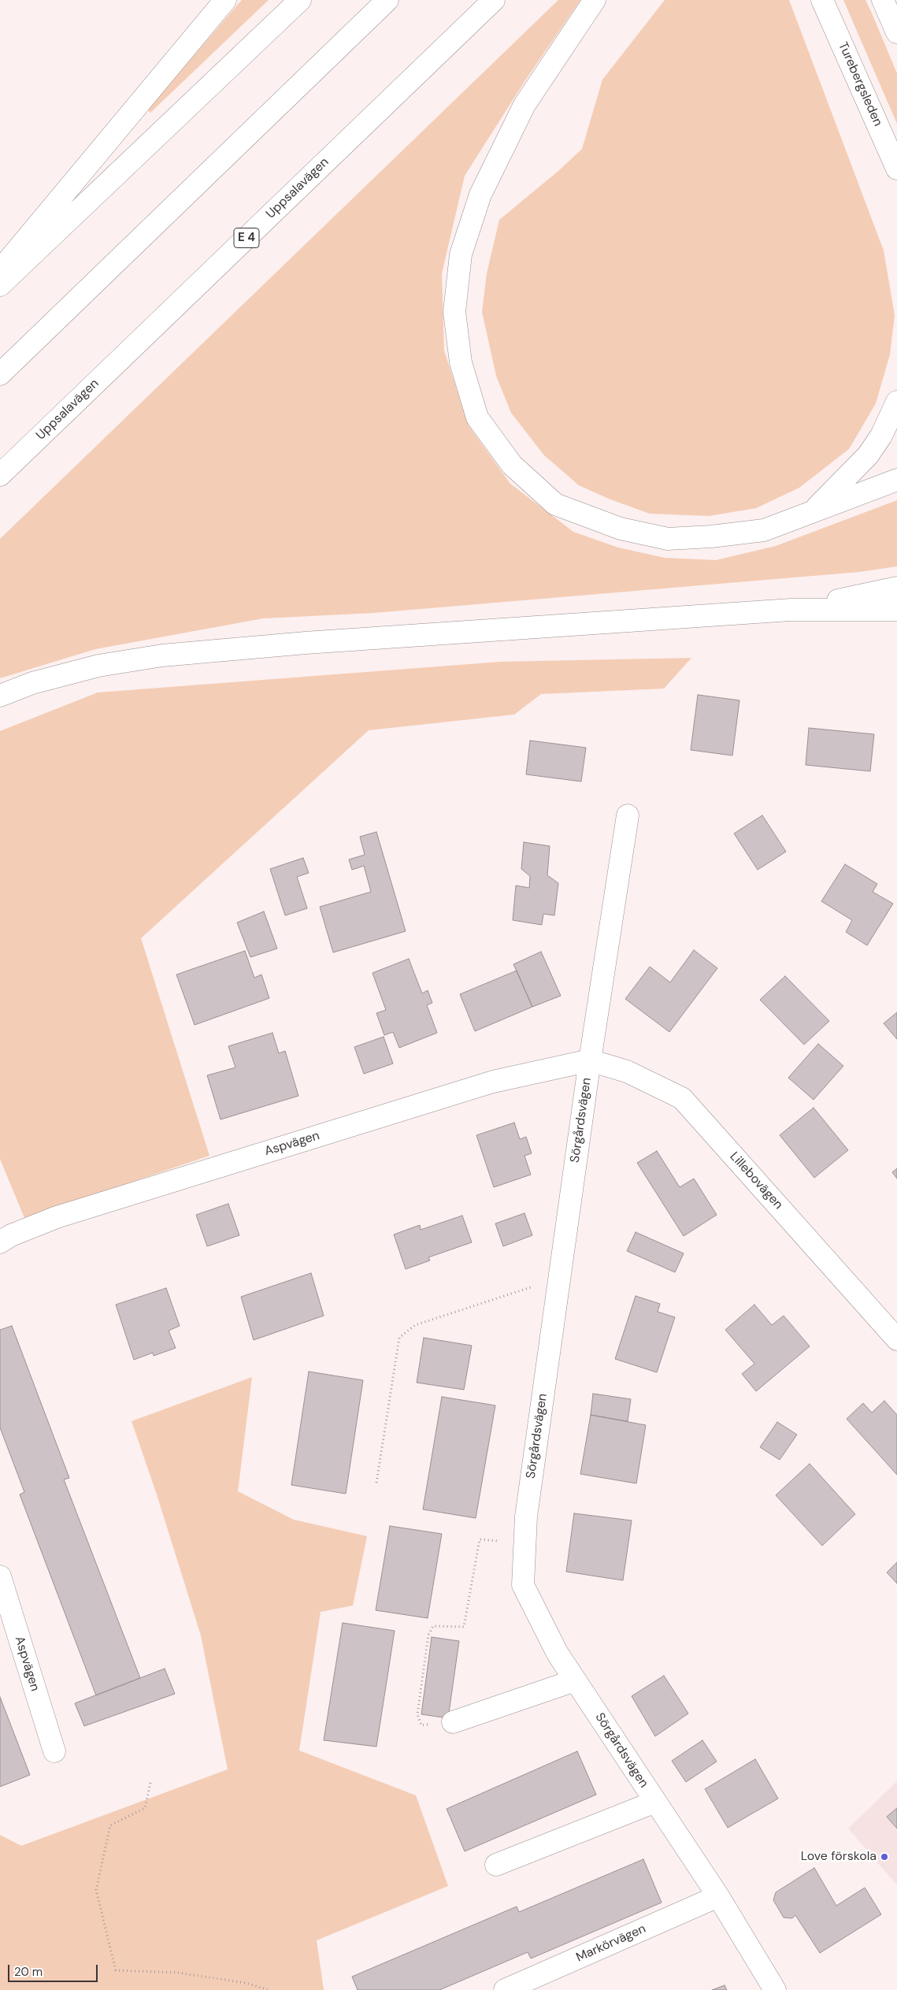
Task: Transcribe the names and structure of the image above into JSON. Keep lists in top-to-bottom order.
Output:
{
  "streets": {
    "main road": [
      "Turebergsleden",
      "Uppsalavägen",
      "E 4",
      "Sörgårdsvägen",
      "Aspvägen",
      "Lillebovägen",
      "Markörvägen"
    ]
  },
  "crossings": [
    ["Sörgårdsvägen", "Aspvägen"],
    ["Sörgårdsvägen", "Lillebovägen"],
    ["Sörgårdsvägen", "Markörvägen"],
    ["Aspvägen", "Lillebovägen"]
  ],
  "places": ["Love förskola"],
  "scale_bar": "20 m"
}
